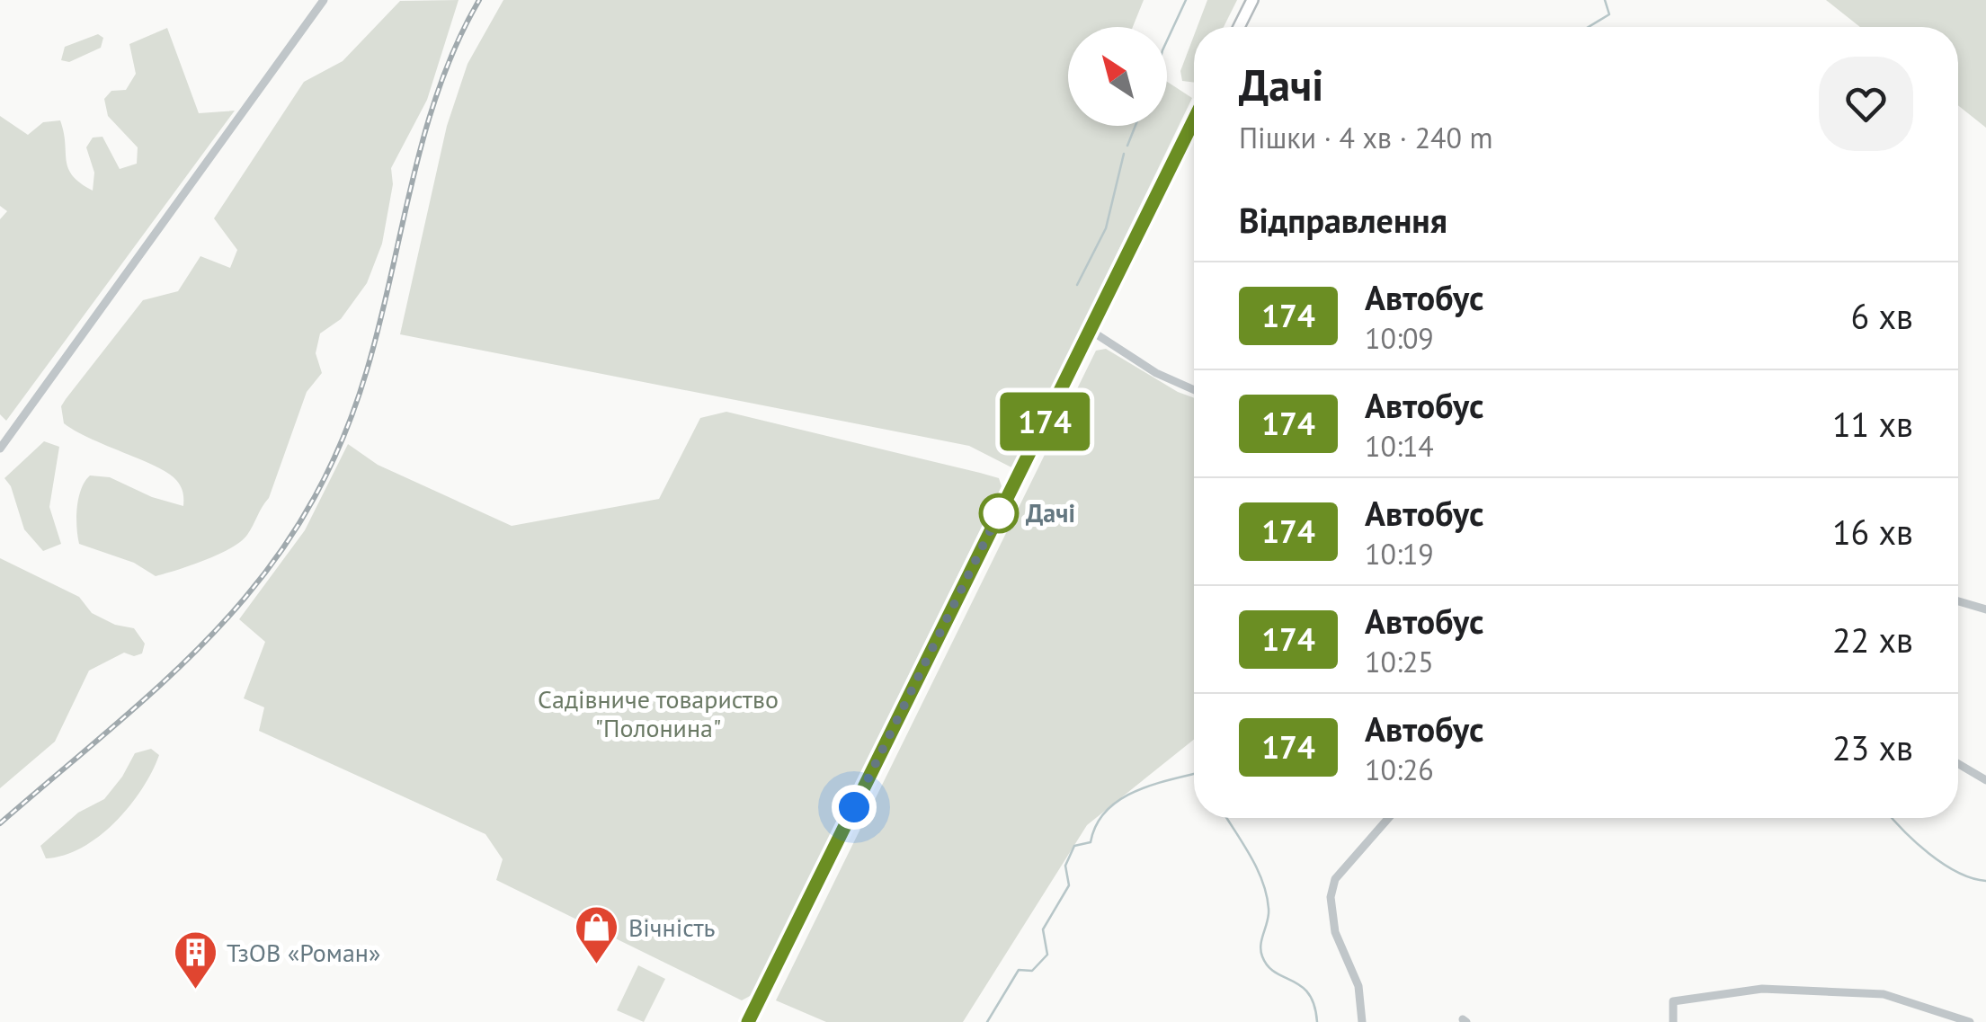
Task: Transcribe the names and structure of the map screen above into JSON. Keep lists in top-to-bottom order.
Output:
{
  "parks": ["Садівниче товариство \"Полонина\""],
  "places": {
    "other": ["Дачі"],
    "shop": ["Вічність"],
    "building": ["ТзОВ «Роман»"]
  },
  "lines": ["bus line 174"],
  "north": "top left",
  "page": {
    "on_map": "174",
    "heading": [
      ["Дачі", "Пішки · 4 хв · 240 m"],
      "Відправлення"
    ],
    "list": [
      {
        "mark": "174",
        "name": "Автобус",
        "note": "10:09",
        "value": "6 хв"
      },
      {
        "mark": "174",
        "name": "Автобус",
        "note": "10:14",
        "value": "11 хв"
      },
      {
        "mark": "174",
        "name": "Автобус",
        "note": "10:19",
        "value": "16 хв"
      },
      {
        "mark": "174",
        "name": "Автобус",
        "note": "10:25",
        "value": "22 хв"
      },
      {
        "mark": "174",
        "name": "Автобус",
        "note": "10:26",
        "value": "23 хв"
      }
    ]
  }
}
